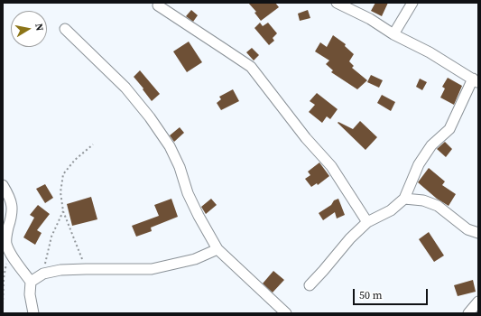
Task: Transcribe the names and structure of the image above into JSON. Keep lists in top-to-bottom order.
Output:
{
  "scale_bar": "50 m",
  "north": "right"
}
